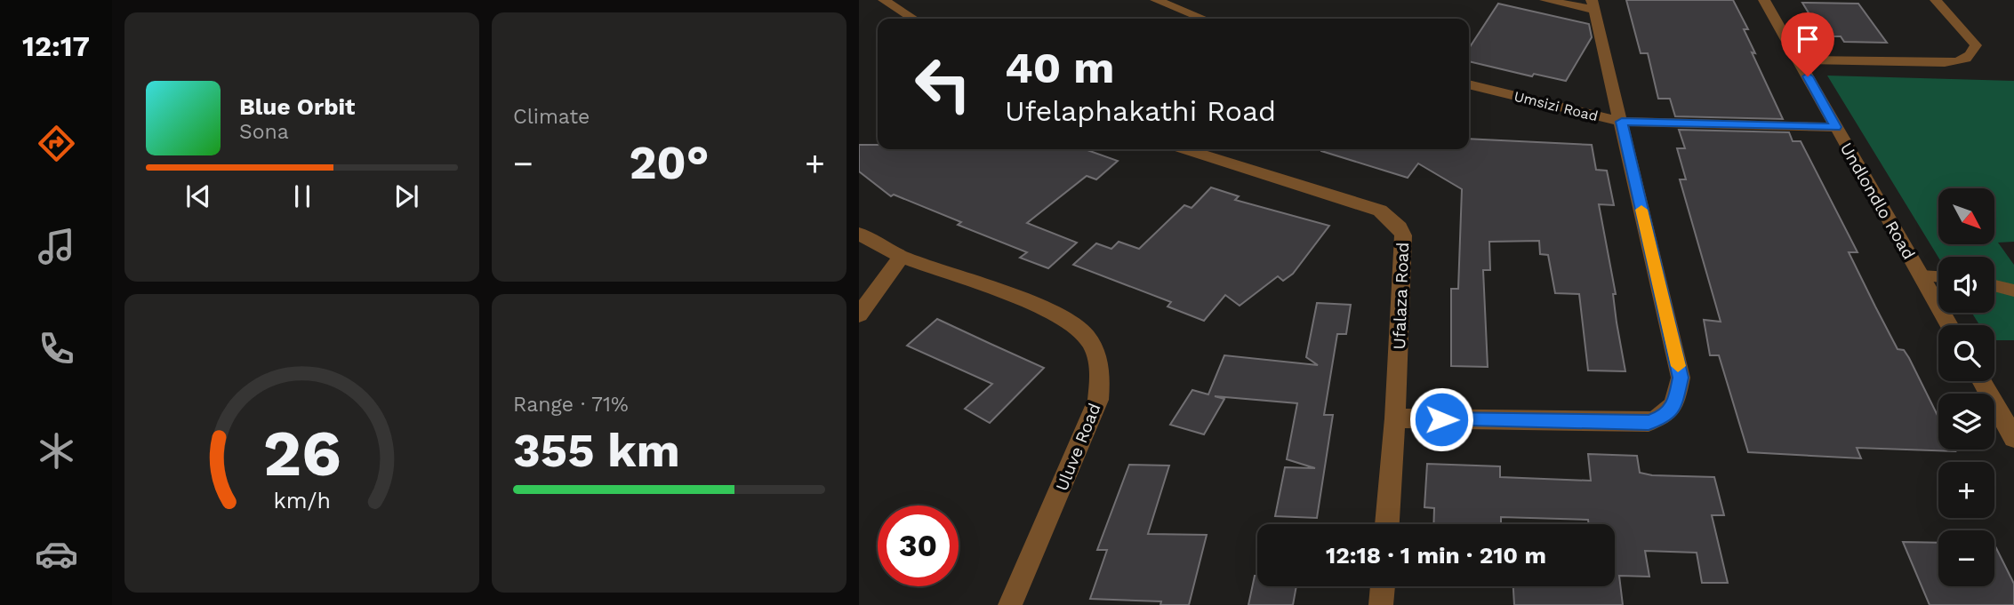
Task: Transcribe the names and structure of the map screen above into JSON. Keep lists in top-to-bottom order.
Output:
{
  "streets": {
    "street": [
      "Umsizi Road",
      "Undlondlo Road",
      "Ufalaza Road",
      "Uluve Road"
    ]
  },
  "crossings": [
    ["Umsizi Road", "Undlondlo Road"]
  ],
  "north": "bottom right",
  "page": {
    "tabs": "12:17",
    "tile": [
      "Climate",
      ["Range · 71%", "355 km"]
    ],
    "turn": ["40 m", "Ufelaphakathi Road"],
    "song": ["Blue Orbit", "Sona"],
    "heat": ["−", "20°", "+"],
    "map_buttons": ["+", "−"],
    "limit": "30",
    "trip": "12:18 · 1 min · 210 m",
    "gauge": ["26", "km/h"]
  }
}
